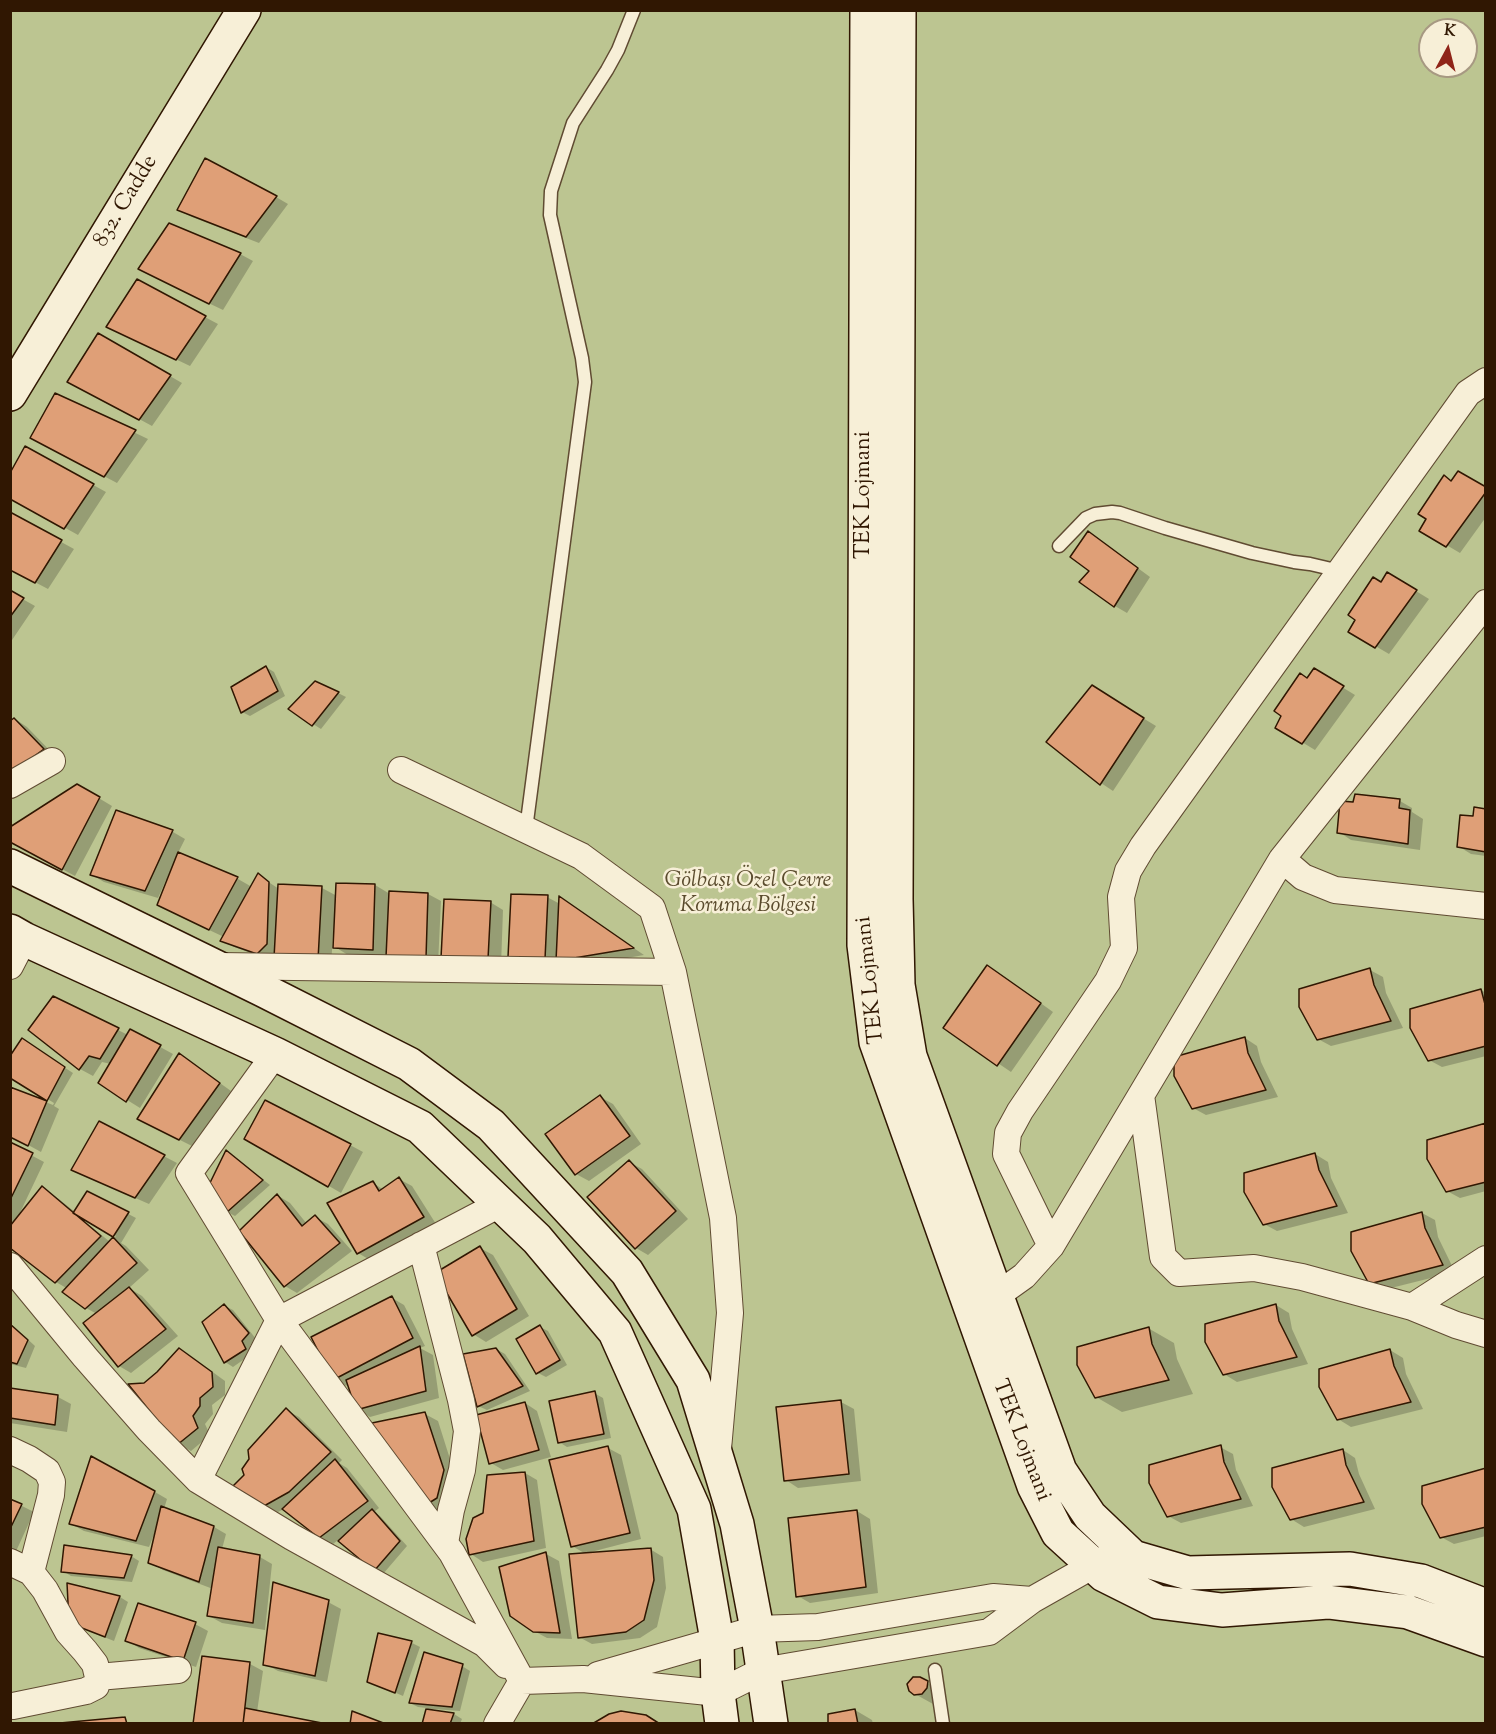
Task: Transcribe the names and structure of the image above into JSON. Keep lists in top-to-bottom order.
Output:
{
  "streets": {
    "street": ["832. Cadde", "TEK Lojmani"]
  },
  "parks": ["Gölbaşı Özel Çevre Koruma Bölgesi"],
  "north": "top"
}
